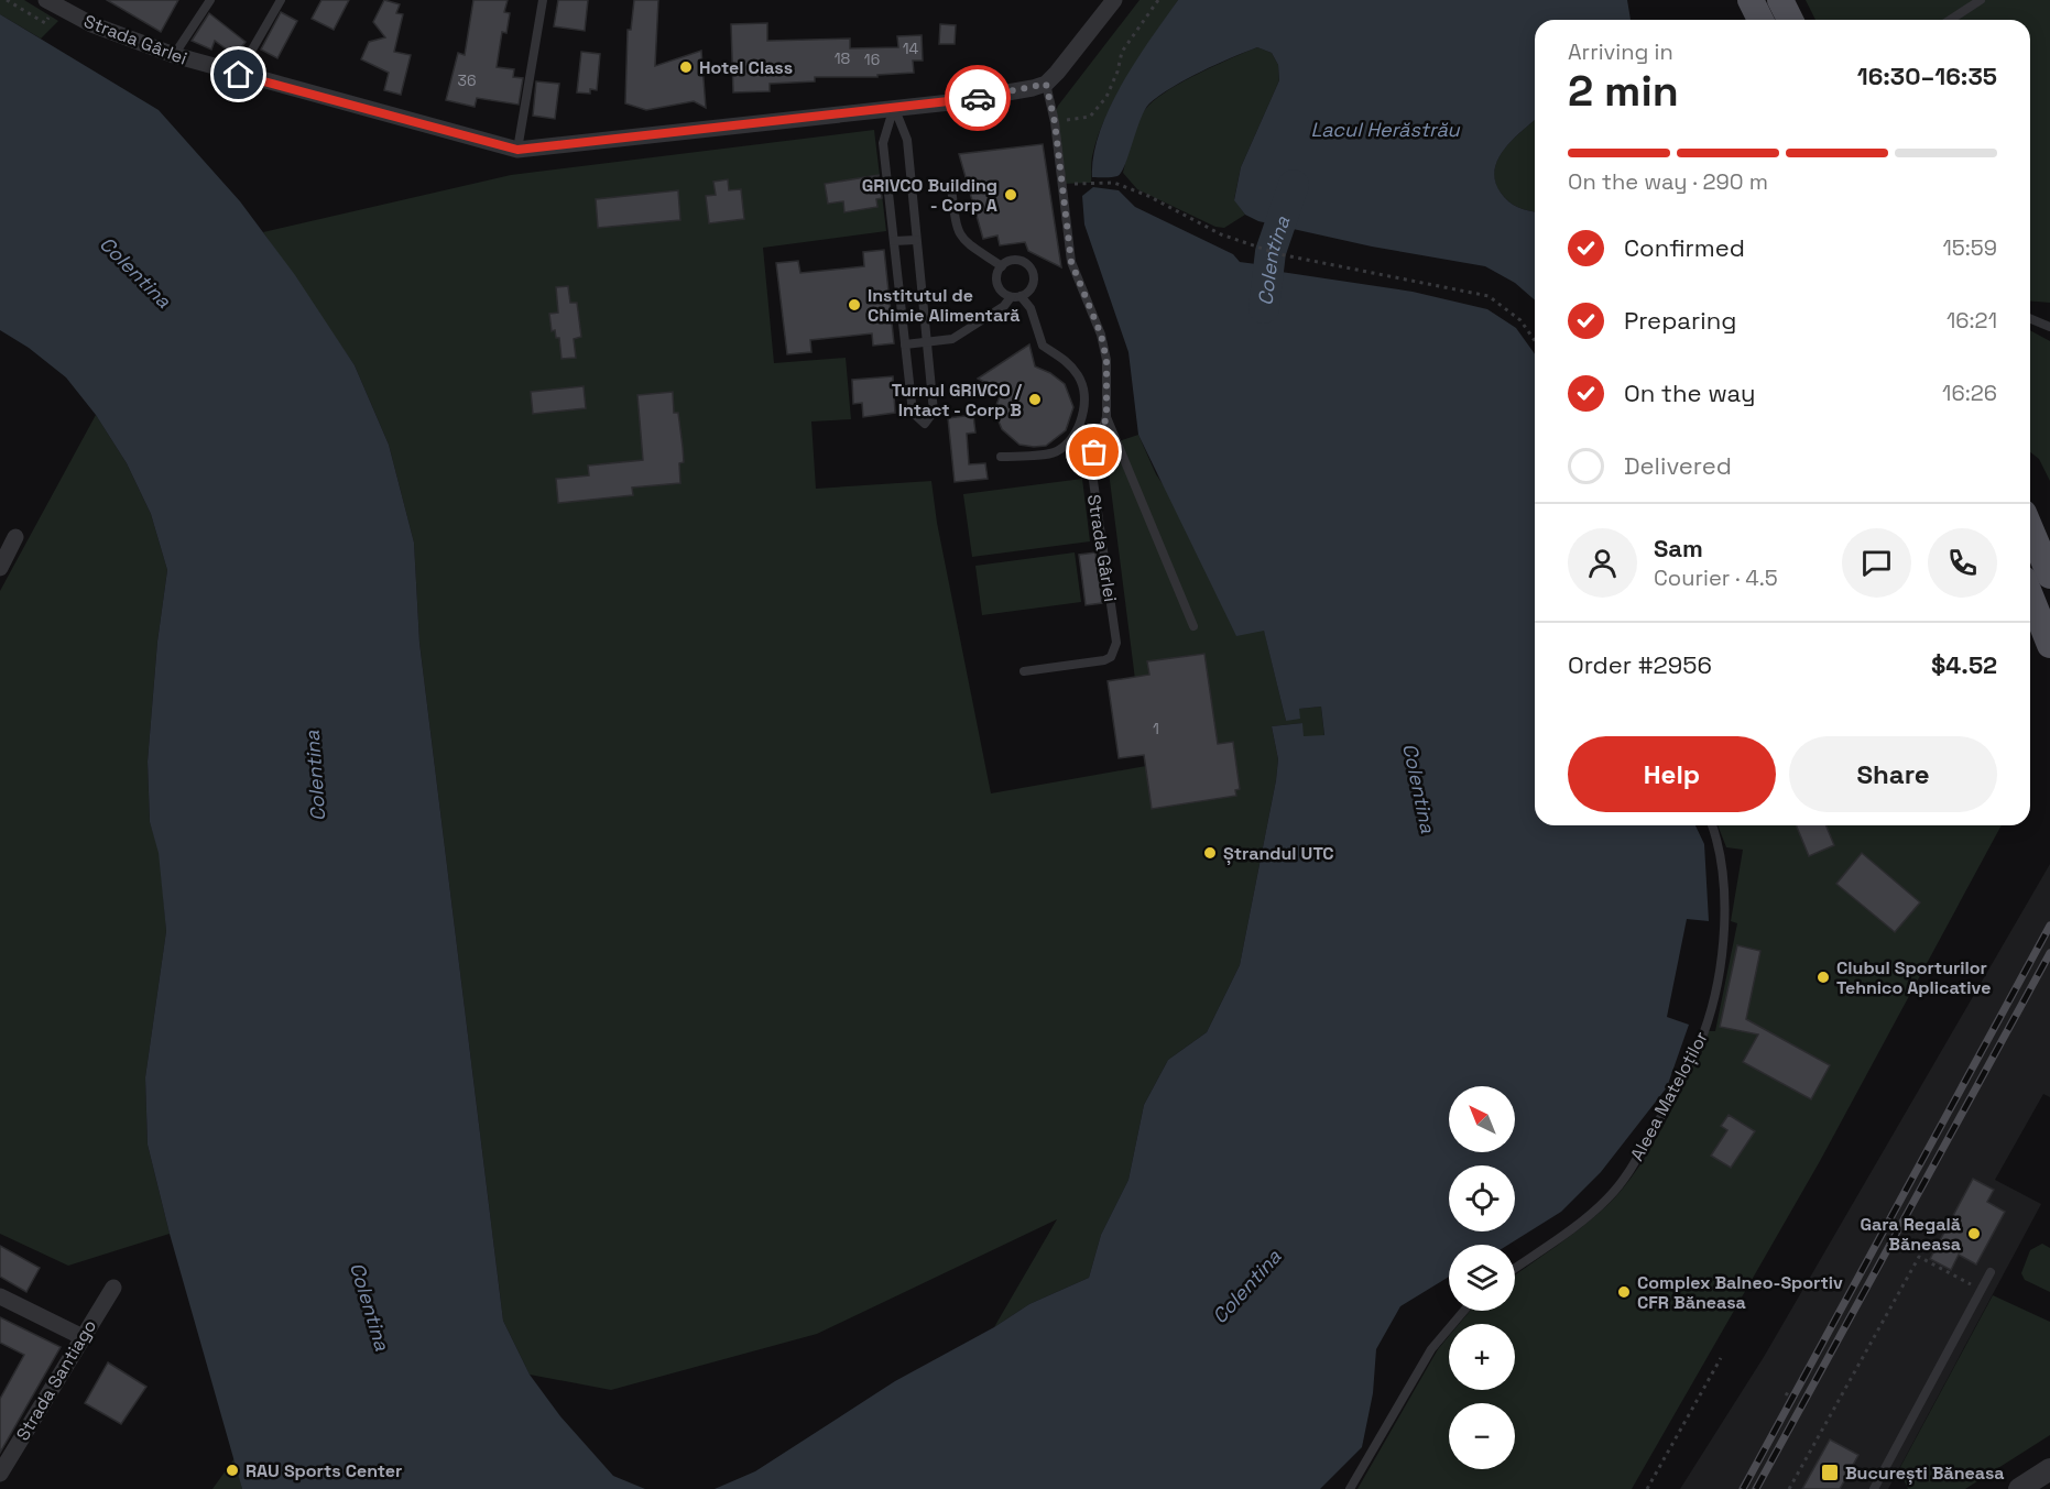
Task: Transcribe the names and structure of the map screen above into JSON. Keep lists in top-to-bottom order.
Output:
{
  "streets": {
    "street": ["Strada Gârlei", "Strada Santiago"],
    "lane": ["Aleea Mateloților"]
  },
  "water": ["Lacul Herăstrău", "Colentina"],
  "places": {
    "other": [
      "Hotel Class",
      "GRIVCO Building - Corp A",
      "Institutul de Chimie Alimentară",
      "Turnul GRIVCO / Intact - Corp B",
      "Ștrandul UTC",
      "Clubul Sporturilor Tehnico Aplicative",
      "Gara Regală Băneasa",
      "Complex Balneo-Sportiv CFR Băneasa",
      "RAU Sports Center"
    ],
    "transit": ["București Băneasa"]
  },
  "house_numbers": [
    "14",
    "18",
    "16",
    "36",
    "1"
  ],
  "north": "top left",
  "page": {
    "heading": ["2 min", "Arriving in", "16:30–16:35"],
    "panel": [
      "Sam",
      "Courier · 4.5",
      "Order #2956",
      "$4.52"
    ],
    "bar": "On the way · 290 m",
    "list": [
      ["Confirmed", "15:59"],
      ["Preparing", "16:21"],
      ["On the way", "16:26"],
      "Delivered"
    ],
    "buttons": ["Help", "Share"],
    "map_buttons": ["+", "−"]
  }
}
